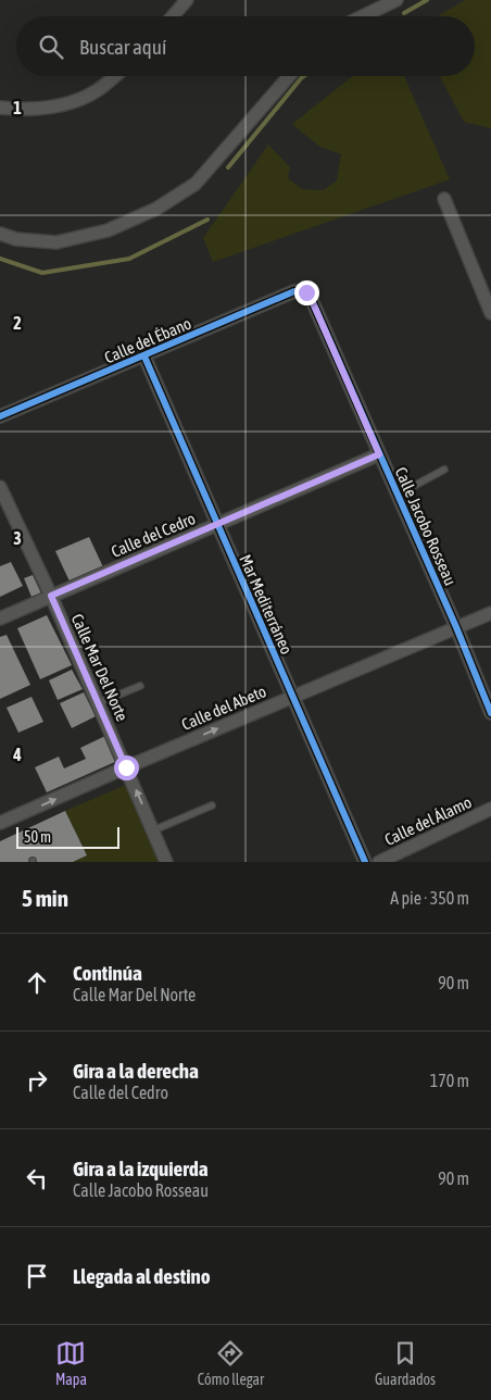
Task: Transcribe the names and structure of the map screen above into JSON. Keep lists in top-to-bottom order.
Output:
{
  "streets": {
    "street": [
      "Calle del Ébano",
      "Calle Jacobo Rosseau",
      "Calle del Cedro",
      "Mar Mediterráneo",
      "Calle Mar Del Norte",
      "Calle del Abeto",
      "Calle del Álamo"
    ]
  },
  "crossings": [
    ["Calle del Ébano", "Calle Jacobo Rosseau"],
    ["Calle del Ébano", "Mar Mediterráneo"],
    ["Calle Jacobo Rosseau", "Calle del Cedro"],
    ["Calle Jacobo Rosseau", "Calle del Abeto"],
    ["Calle del Cedro", "Mar Mediterráneo"],
    ["Calle del Cedro", "Calle Mar Del Norte"],
    ["Mar Mediterráneo", "Calle del Abeto"],
    ["Calle Mar Del Norte", "Calle del Abeto"]
  ],
  "one_way": ["Calle del Abeto"],
  "scale_bar": "50 m",
  "page": {
    "search": "Buscar aquí",
    "scale": "50 m",
    "heading": ["5 min", "A pie · 350 m"],
    "list": [
      ["Continúa", "Calle Mar Del Norte", "90 m"],
      ["Gira a la derecha", "Calle del Cedro", "170 m"],
      ["Gira a la izquierda", "Calle Jacobo Rosseau", "90 m"],
      "Llegada al destino"
    ],
    "nav": ["Mapa", "Cómo llegar", "Guardados"]
  },
  "grid": {
    "rows": [
      "1",
      "2",
      "3",
      "4"
    ]
  }
}
